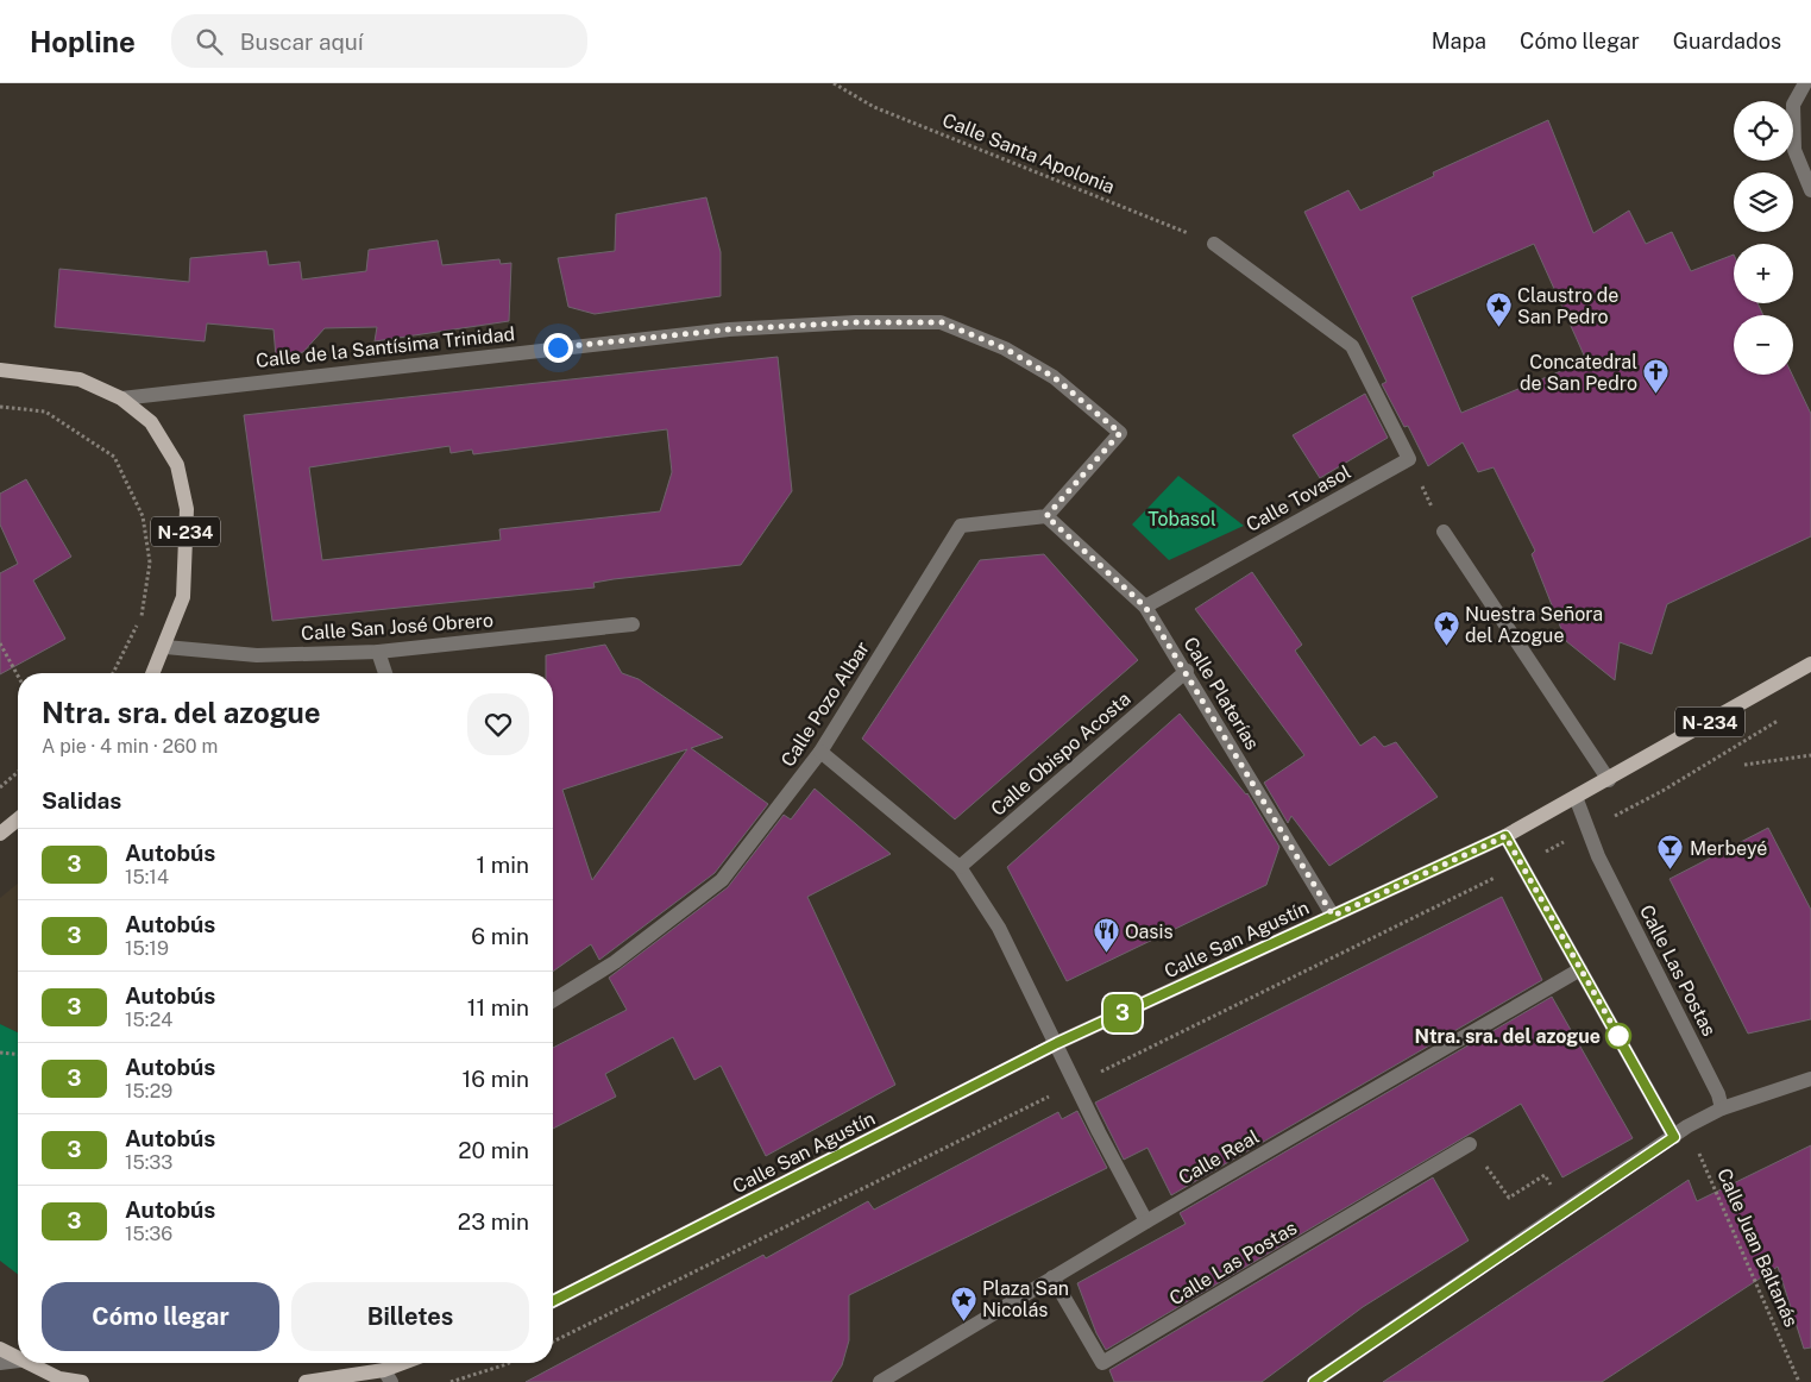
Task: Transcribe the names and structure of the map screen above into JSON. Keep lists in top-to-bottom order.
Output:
{
  "streets": {
    "main road": ["N-234", "Calle San Agustín"],
    "street": [
      "Calle de la Santísima Trinidad",
      "Calle Tovasol",
      "Calle San José Obrero",
      "Calle Platerías",
      "Calle Pozo Albar",
      "Calle Obispo Acosta",
      "Calle Las Postas",
      "Calle Real"
    ],
    "path": ["Calle Santa Apolonia", "Calle Juan Baltanás"]
  },
  "crossings": [
    ["Calle de la Santísima Trinidad", "N-234"],
    ["Calle de la Santísima Trinidad", "Calle Platerías"],
    ["Calle de la Santísima Trinidad", "Calle Pozo Albar"],
    ["Calle Tovasol", "Calle Platerías"],
    ["N-234", "Calle San José Obrero"],
    ["Calle Platerías", "Calle Pozo Albar"],
    ["Calle Platerías", "Calle Obispo Acosta"],
    ["Calle Platerías", "Calle San Agustín"],
    ["Calle San Agustín", "Calle Las Postas"],
    ["Calle Las Postas", "Calle Real"]
  ],
  "parks": ["Tobasol"],
  "places": {
    "place": ["Claustro de San Pedro", "Nuestra Señora del Azogue", "Plaza San Nicolás"],
    "church": ["Concatedral de San Pedro"],
    "bar": ["Merbeyé"],
    "restaurant": ["Oasis"],
    "other": ["Ntra. sra. del azogue"]
  },
  "lines": ["bus line 3"],
  "page": {
    "header": "Hopline",
    "search": "Buscar aquí",
    "nav": ["Mapa", "Cómo llegar", "Guardados"],
    "on_map": "3",
    "map_buttons": ["+", "−"],
    "heading": [
      ["Ntra. sra. del azogue", "A pie · 4 min · 260 m"],
      "Salidas"
    ],
    "list": [
      {
        "mark": "3",
        "name": "Autobús",
        "note": "15:14",
        "value": "1 min"
      },
      {
        "mark": "3",
        "name": "Autobús",
        "note": "15:19",
        "value": "6 min"
      },
      {
        "mark": "3",
        "name": "Autobús",
        "note": "15:24",
        "value": "11 min"
      },
      {
        "mark": "3",
        "name": "Autobús",
        "note": "15:29",
        "value": "16 min"
      },
      {
        "mark": "3",
        "name": "Autobús",
        "note": "15:33",
        "value": "20 min"
      },
      {
        "mark": "3",
        "name": "Autobús",
        "note": "15:36",
        "value": "23 min"
      }
    ],
    "buttons": ["Cómo llegar", "Billetes"]
  }
}
